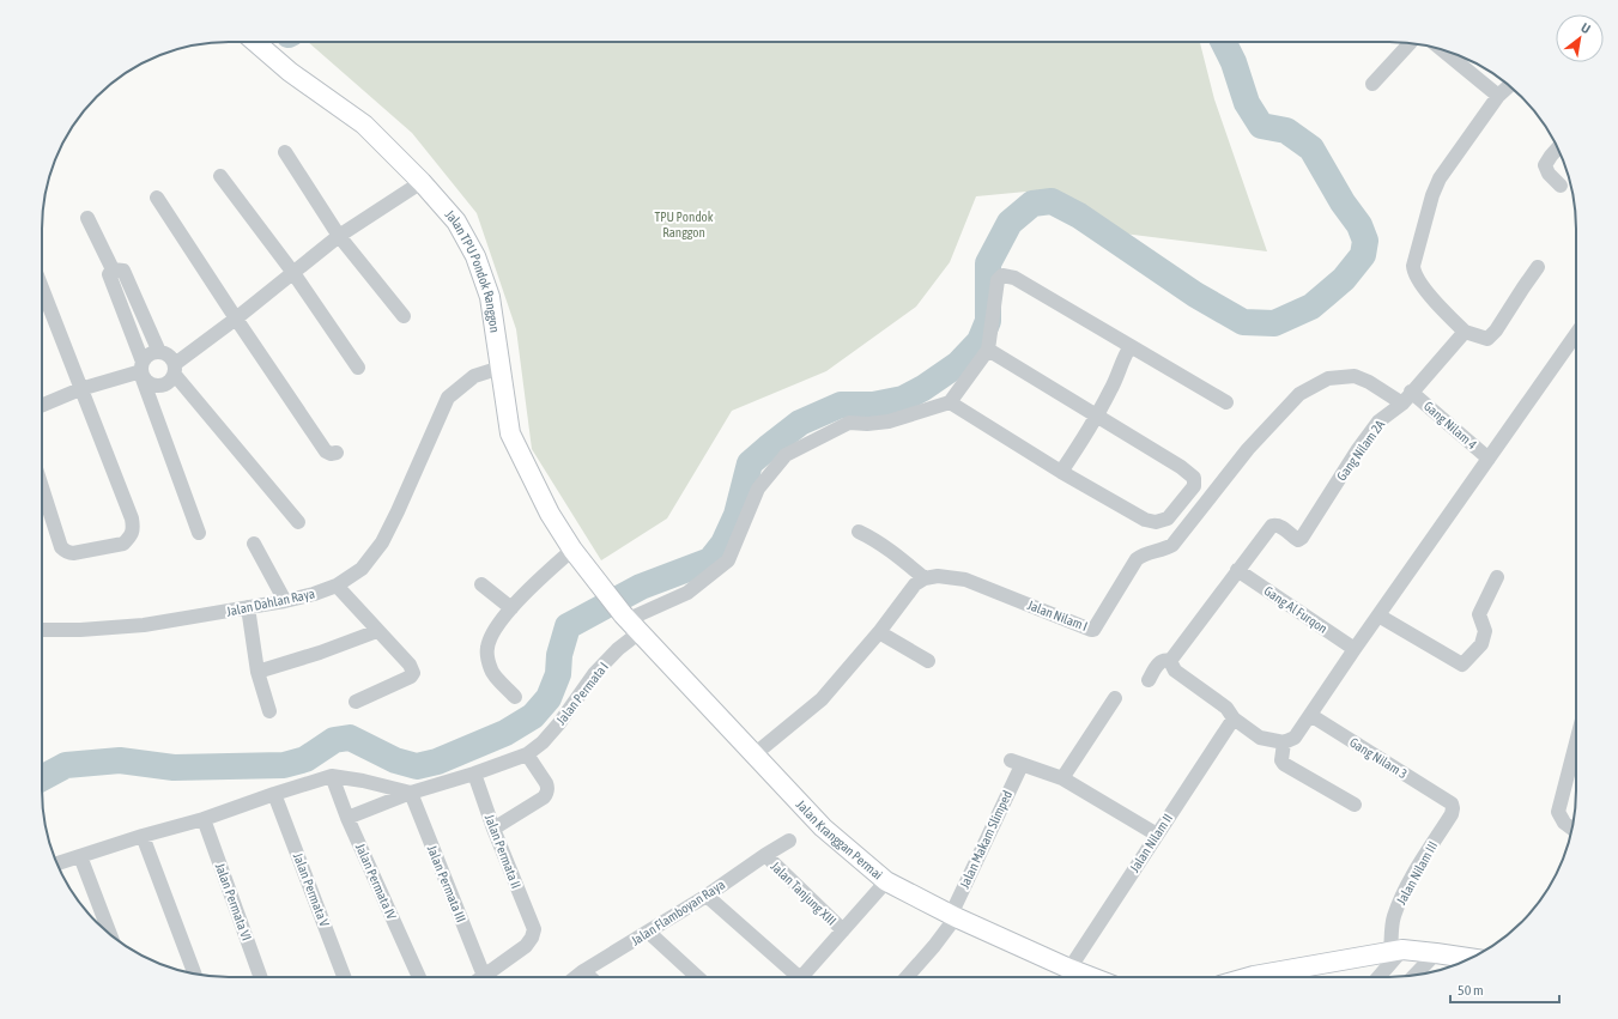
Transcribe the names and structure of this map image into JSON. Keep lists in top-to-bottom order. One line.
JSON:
{"streets":{"street":["Jalan TPU Pondok Ranggon","Gang Nilam 4","Gang Nilam 2A","Jalan Dahlan Raya","Gang Al Furqon","Jalan Nilam I","Jalan Permata I","Gang Nilam 3","Jalan Kranggan Permai","Jalan Makam Slimped","Jalan Nilam II","Jalan Permata II","Jalan Nilam III","Jalan Permata IV","Jalan Permata III","Jalan Permata V","Jalan Tanjung XIII","Jalan Permata VI","Jalan Flamboyan Raya"]},"crossings":[["Jalan TPU Pondok Ranggon","Jalan Dahlan Raya"],["Jalan TPU Pondok Ranggon","Jalan Permata I"],["Jalan TPU Pondok Ranggon","Jalan Kranggan Permai"],["Gang Nilam 4","Gang Nilam 2A"],["Gang Nilam 2A","Gang Al Furqon"],["Gang Nilam 2A","Jalan Nilam I"],["Jalan Permata I","Jalan Kranggan Permai"],["Jalan Permata I","Jalan Permata II"],["Jalan Permata I","Jalan Permata IV"],["Jalan Permata I","Jalan Permata III"],["Gang Nilam 3","Jalan Nilam III"],["Jalan Kranggan Permai","Jalan Makam Slimped"],["Jalan Kranggan Permai","Jalan Nilam II"],["Jalan Permata II","Jalan Permata III"],["Jalan Tanjung XIII","Jalan Flamboyan Raya"]],"parks":["TPU Pondok Ranggon"],"scale_bar":"50 m","north":"top right"}
